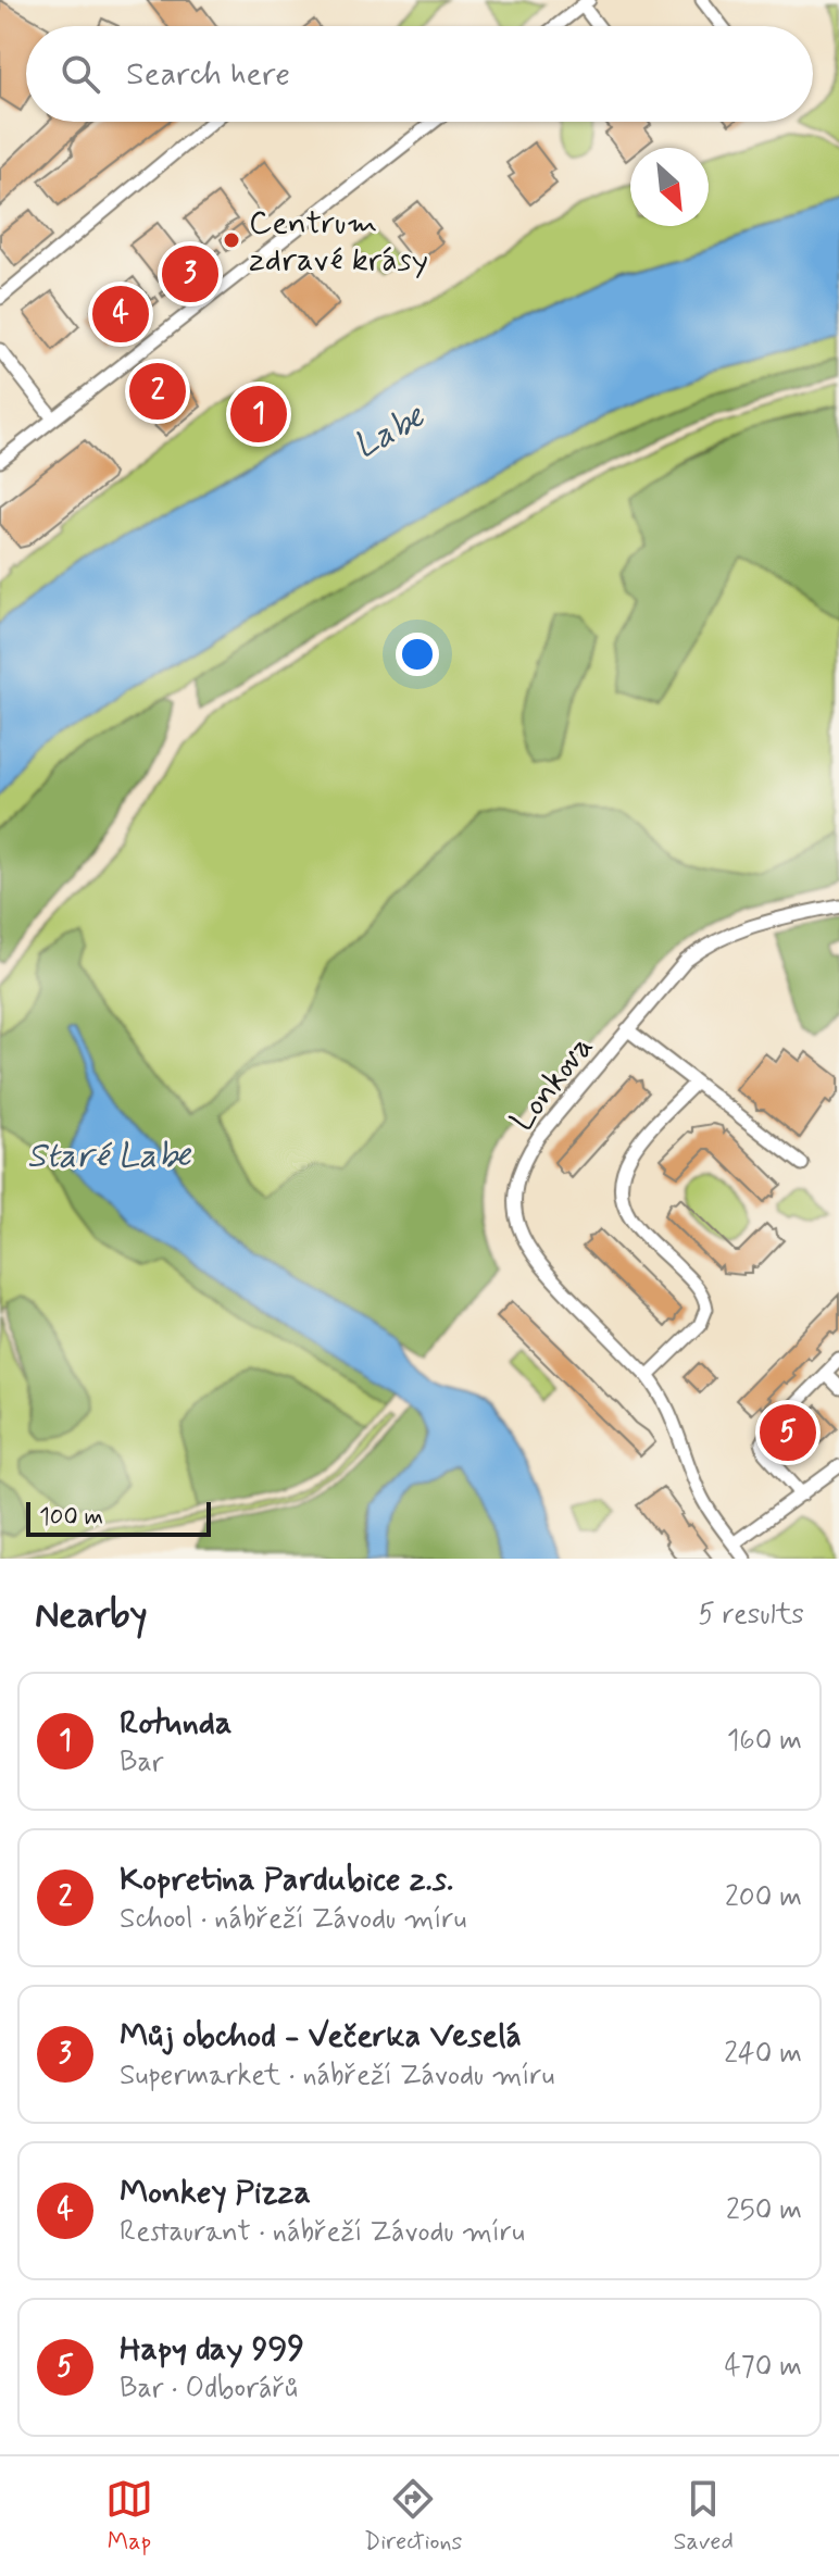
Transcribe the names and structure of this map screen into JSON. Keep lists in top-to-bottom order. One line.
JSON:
{"streets":{"street":["Lonkova"]},"water":["Labe","Staré Labe"],"places":["Centrum zdravé krásy"],"scale_bar":"100 m","north":"bottom right","page":{"search":"Search here","pins":["3","4","2","1","5"],"scale":"100 m","heading":["Nearby","5 results"],"list":[{"mark":"1","name":"Rotunda","note":"Bar","value":"160 m"},{"mark":"2","name":"Kopretina Pardubice z.s.","note":"School · nábřeží Závodu míru","value":"200 m"},{"mark":"3","name":"Můj obchod - Večerka Veselá","note":"Supermarket · nábřeží Závodu míru","value":"240 m"},{"mark":"4","name":"Monkey Pizza","note":"Restaurant · nábřeží Závodu míru","value":"250 m"},{"mark":"5","name":"Hapy day 999","note":"Bar · Odborářů","value":"470 m"}],"nav":["Map","Directions","Saved"]}}
